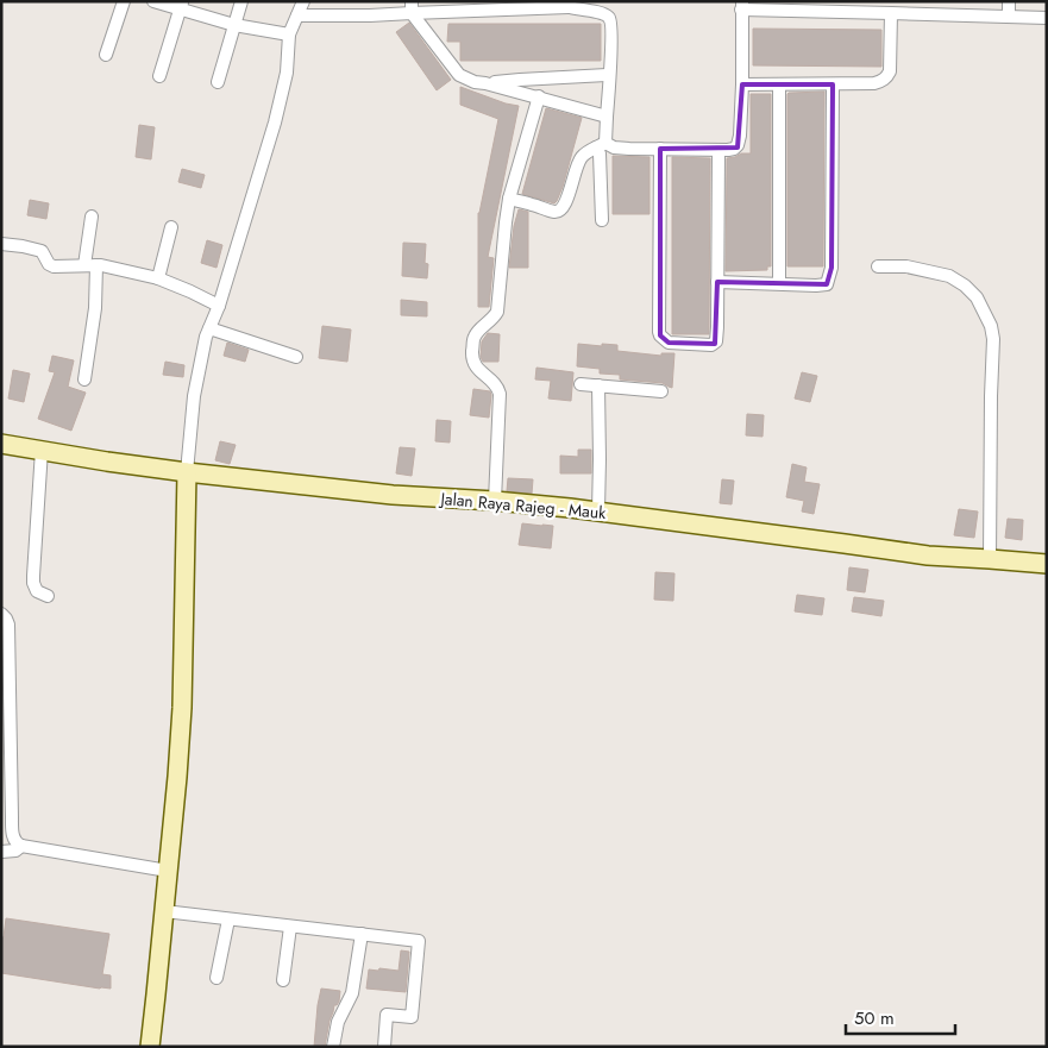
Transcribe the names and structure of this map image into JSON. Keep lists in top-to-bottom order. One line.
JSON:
{"streets":{"main road":["Jalan Raya Rajeg - Mauk"]},"scale_bar":"50 m"}
